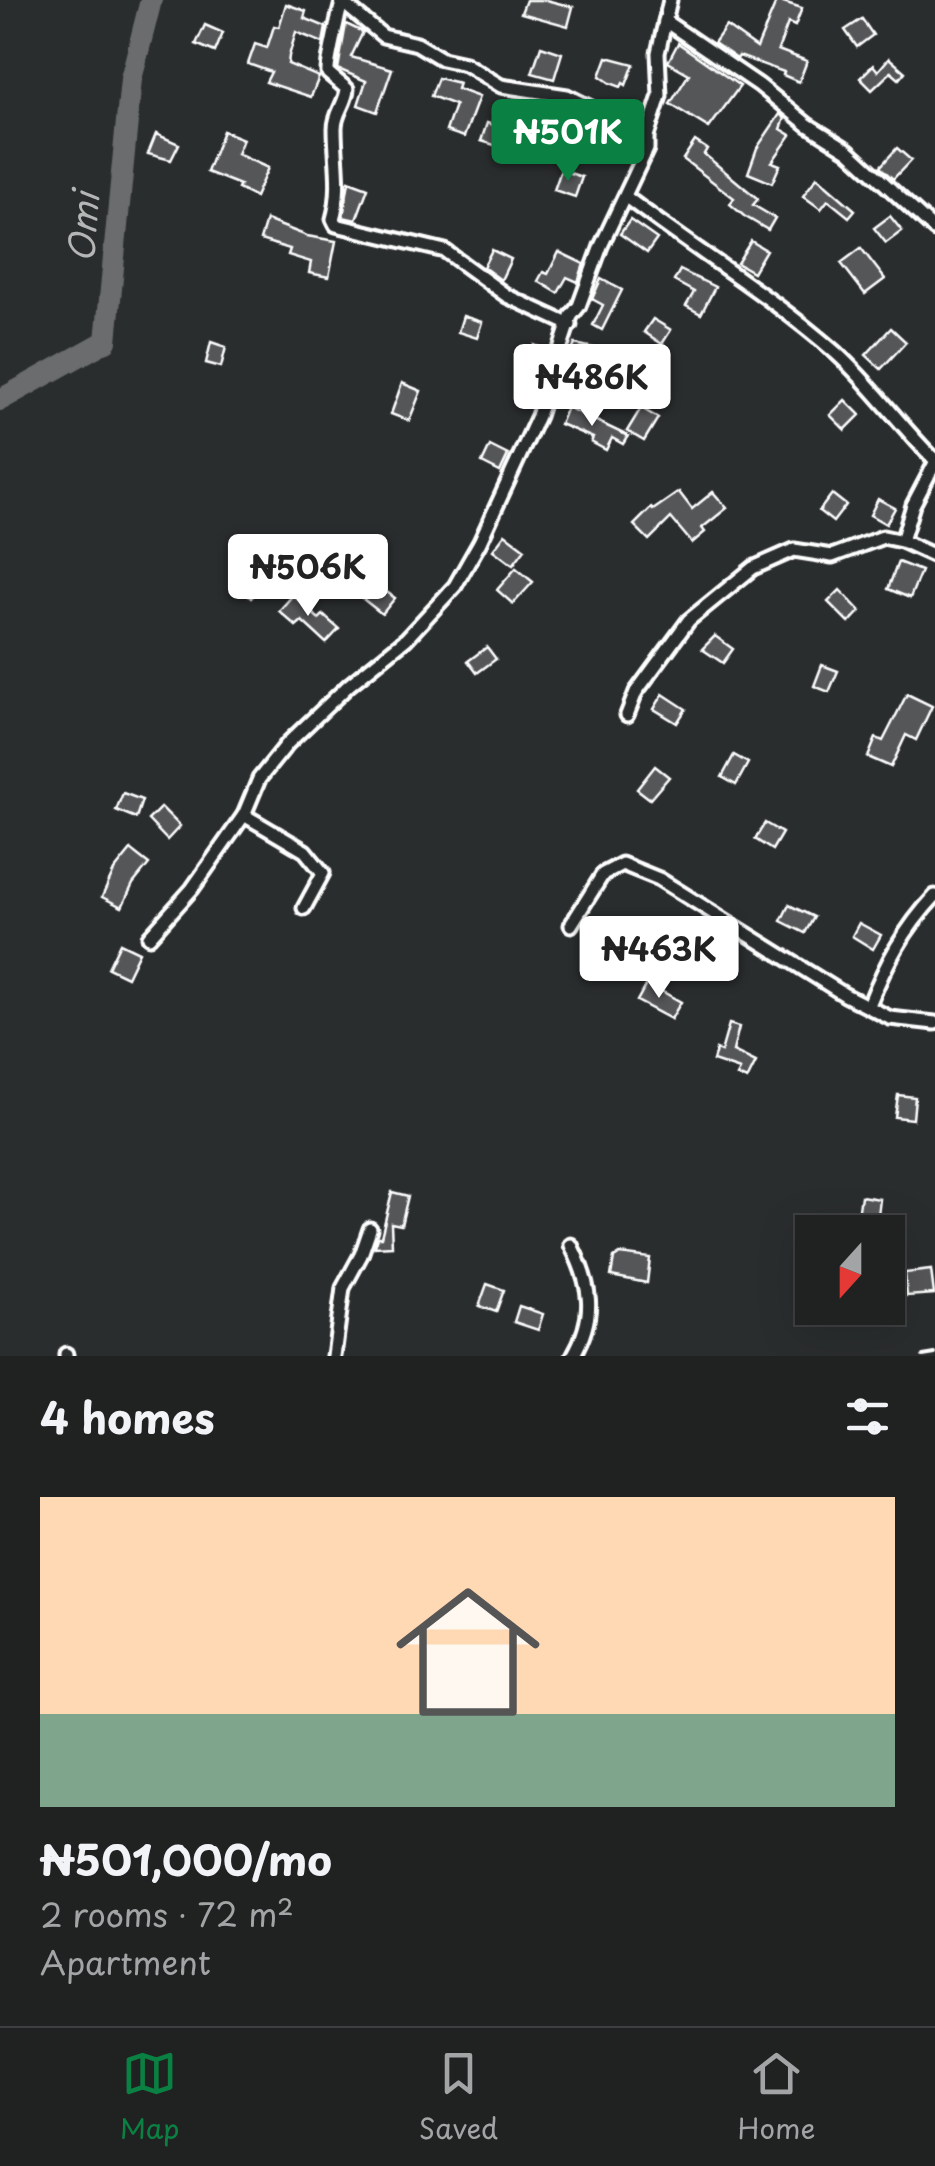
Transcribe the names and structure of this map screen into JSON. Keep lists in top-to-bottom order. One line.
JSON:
{"water":["Omi"],"north":"bottom","page":{"price":["₦501K","₦486K","₦506K","₦463K"],"heading":"4 homes","list":[{"name":"₦501,000/mo","note":"2 rooms · 72 m² · Apartment"}],"tabs":["Map","Saved","Home"]}}
